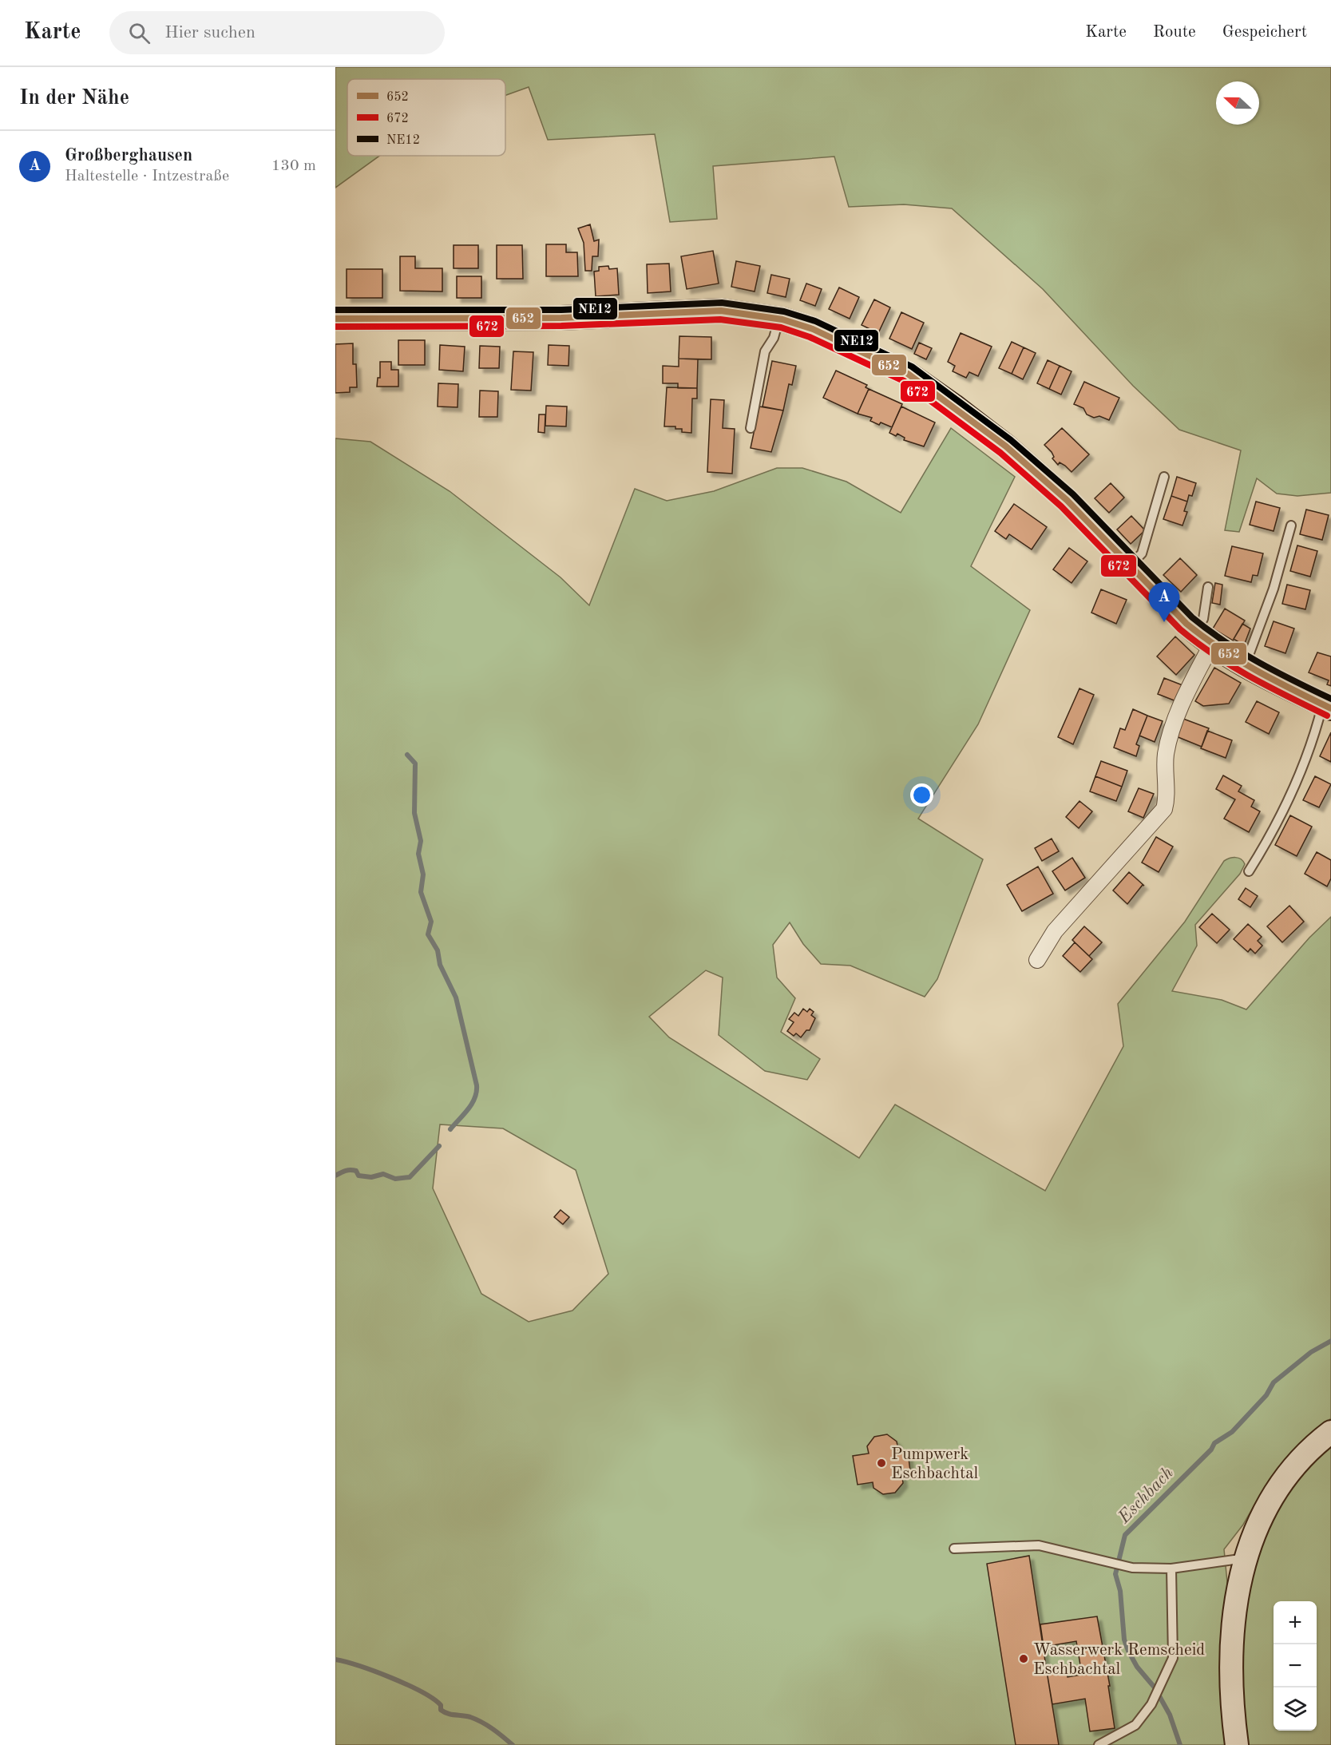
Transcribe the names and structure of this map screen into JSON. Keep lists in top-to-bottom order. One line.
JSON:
{"water":["Eschbach"],"places":["Pumpwerk Eschbachtal","Wasserwerk Remscheid Eschbachtal"],"lines":["transit line NE12","transit line 652","transit line 672"],"legend":["652","672","NE12"],"north":"left","page":{"header":"Karte","search":"Hier suchen","nav":["Karte","Route","Gespeichert"],"heading":"In der Nähe","list":[{"mark":"A","name":"Großberghausen","note":"Haltestelle · Intzestraße","value":"130 m"}],"pins":"A","map_buttons":["+","−"]}}
